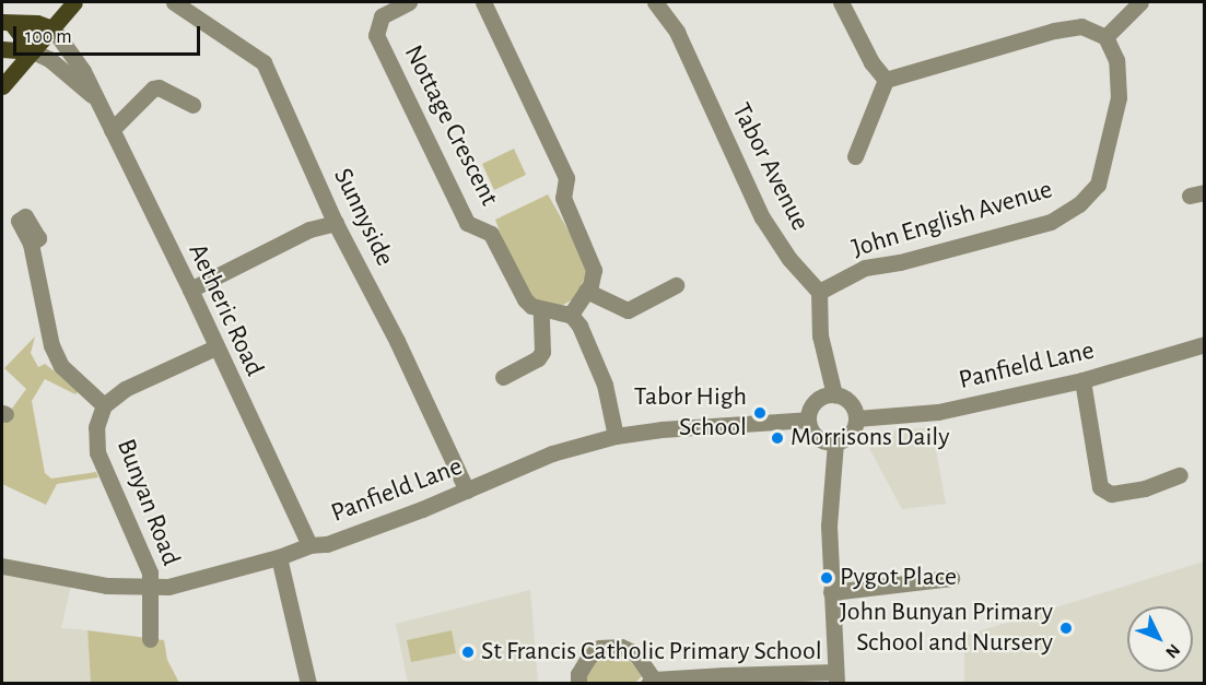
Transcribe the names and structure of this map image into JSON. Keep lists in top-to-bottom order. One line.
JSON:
{"streets":{"street":["Nottage Crescent","Tabor Avenue","Sunnyside","John English Avenue","Aetheric Road","Panfield Lane","Bunyan Road"]},"crossings":[["Tabor Avenue","John English Avenue"],["Sunnyside","Panfield Lane"],["Aetheric Road","Panfield Lane"],["Panfield Lane","Bunyan Road"]],"places":["Tabor High School","Morrisons Daily","Pygot Place","John Bunyan Primary School and Nursery","St Francis Catholic Primary School"],"scale_bar":"100 m","north":"bottom right"}
